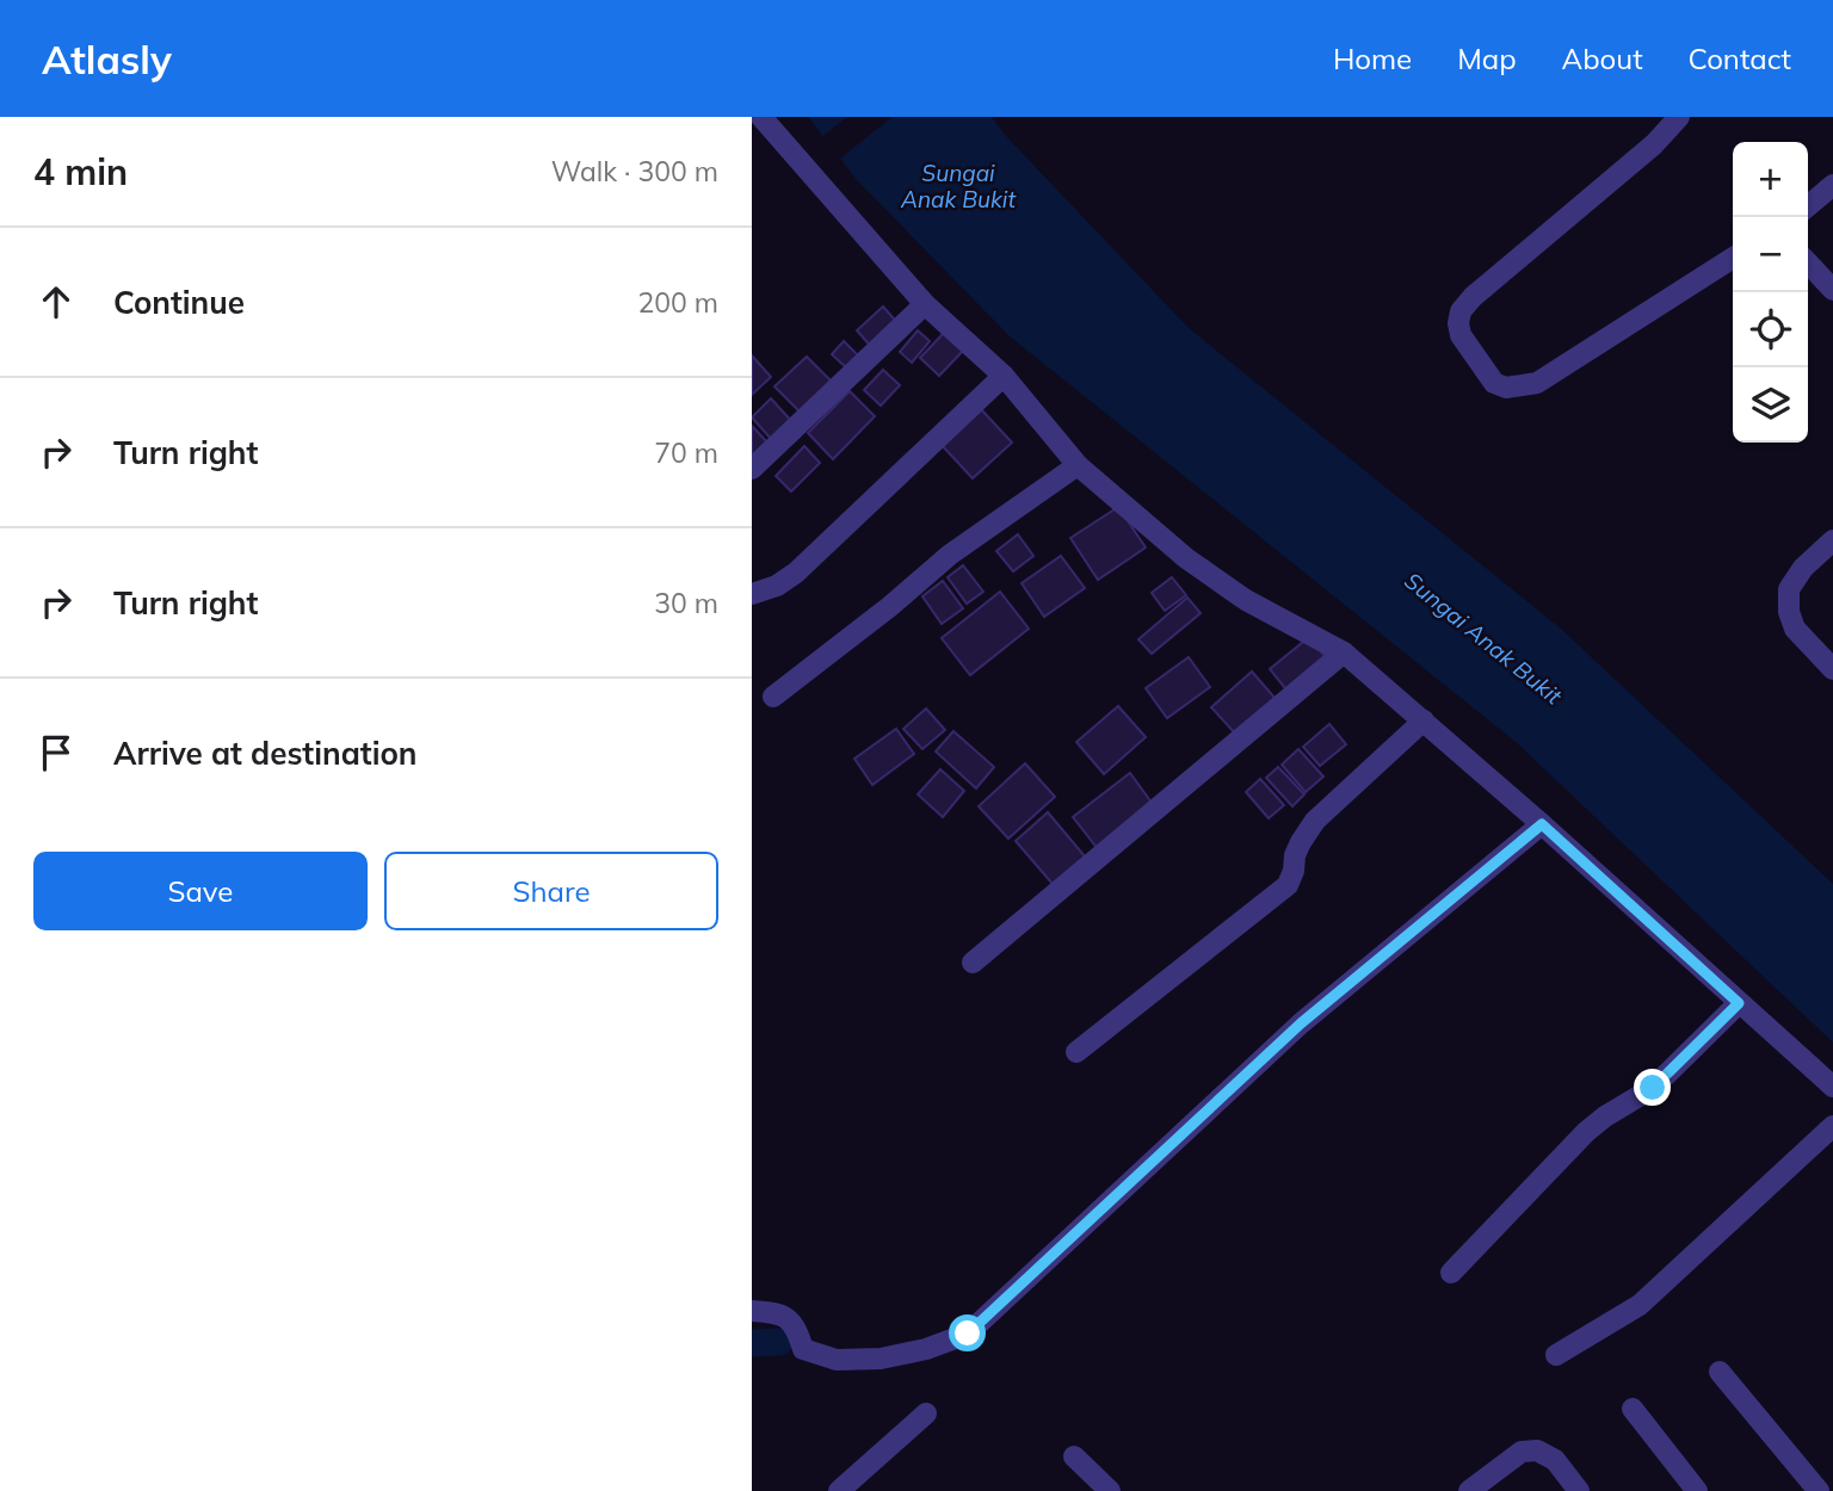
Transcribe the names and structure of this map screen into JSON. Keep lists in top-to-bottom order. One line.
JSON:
{"water":["Sungai Anak Bukit"],"page":{"header":"Atlasly","nav":["Home","Map","About","Contact"],"heading":["4 min","Walk · 300 m"],"map_buttons":["+","−"],"list":[["Continue","200 m"],["Turn right","70 m"],["Turn right","30 m"],"Arrive at destination"],"buttons":["Save","Share"]}}
